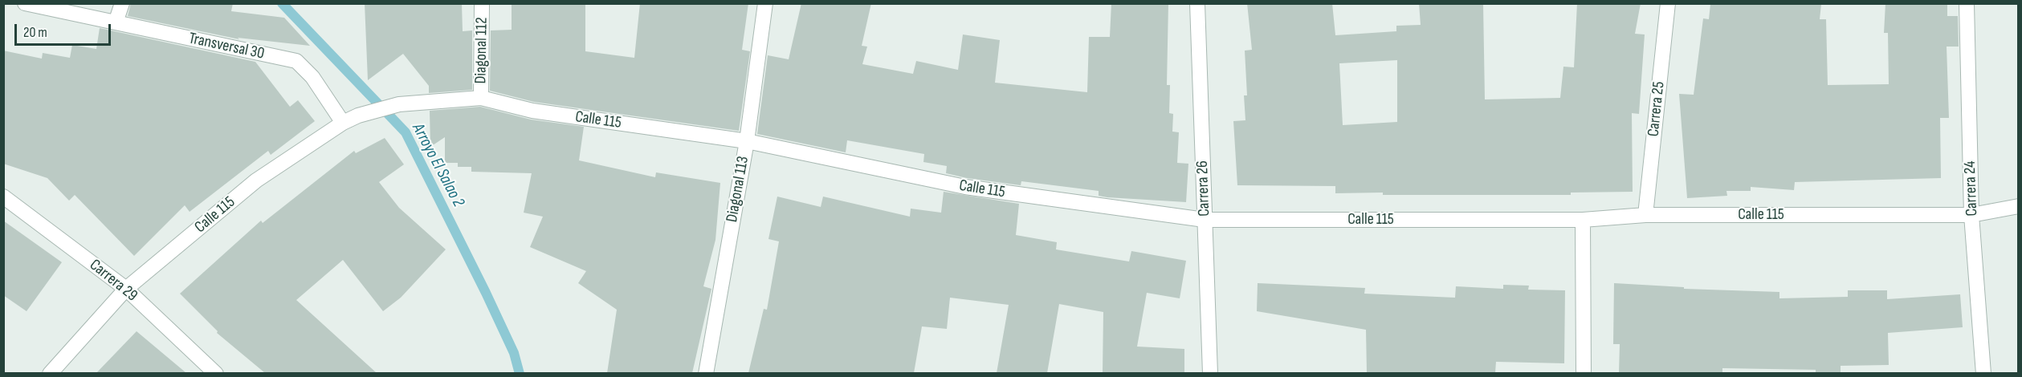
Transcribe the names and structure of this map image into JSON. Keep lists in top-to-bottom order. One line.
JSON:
{"streets":{"street":["Transversal 30","Diagonal 112","Carrera 25","Calle 115","Carrera 26","Carrera 24","Diagonal 113","Carrera 29"]},"crossings":[["Transversal 30","Calle 115"],["Diagonal 112","Calle 115"],["Carrera 25","Calle 115"],["Calle 115","Carrera 26"],["Calle 115","Carrera 24"],["Calle 115","Diagonal 113"],["Calle 115","Carrera 29"]],"water":["Arroyo El Salao 2"],"scale_bar":"20 m"}
